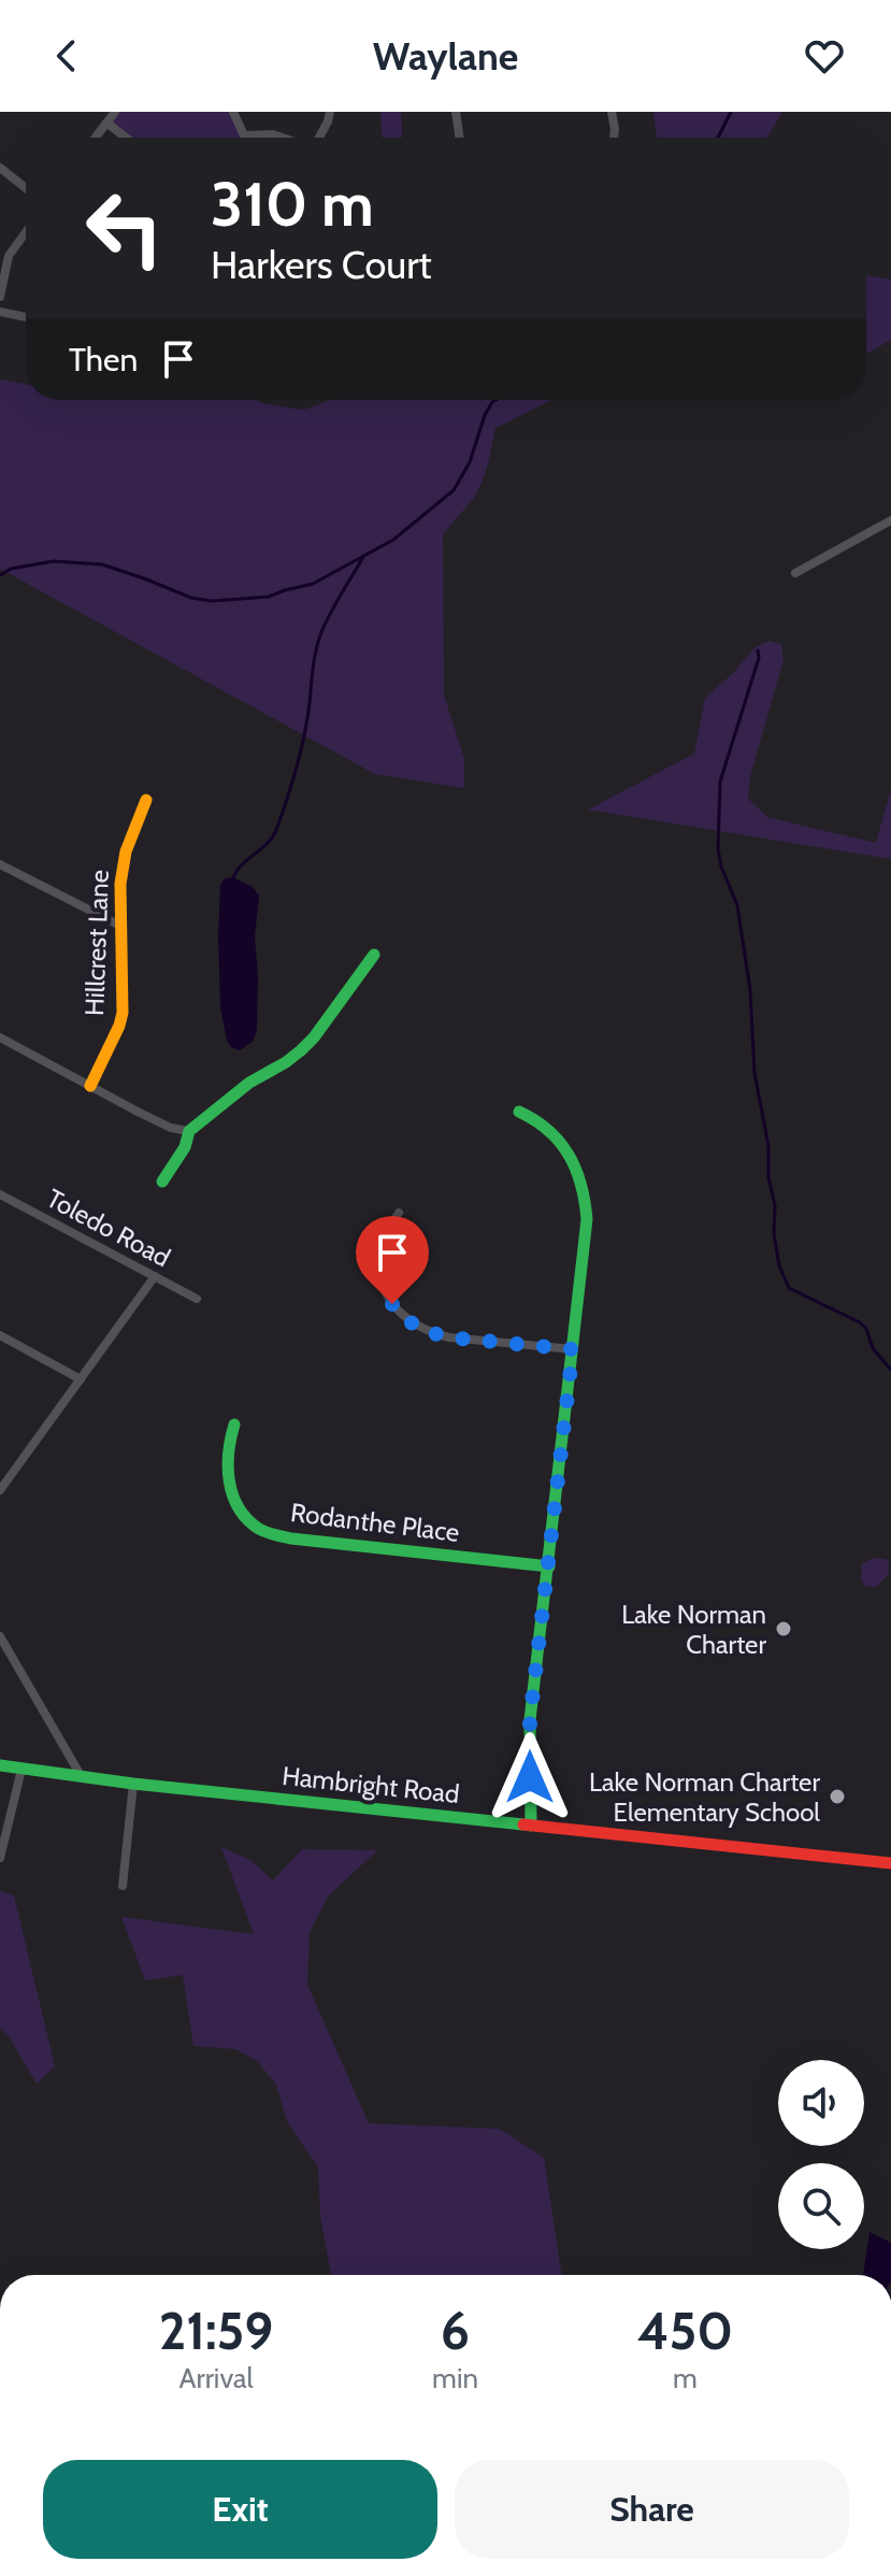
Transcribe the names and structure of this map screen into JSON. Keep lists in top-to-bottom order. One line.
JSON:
{"streets":{"street":["Hillcrest Lane","Toledo Road","Rodanthe Place","Hambright Road"]},"places":["Lake Norman Charter","Lake Norman Charter Elementary School"],"page":{"header":"Waylane","turn":["310 m","Harkers Court"],"then":"Then","eta":["21:59","Arrival","6","min","450","m"],"buttons":["Exit","Share"]}}
